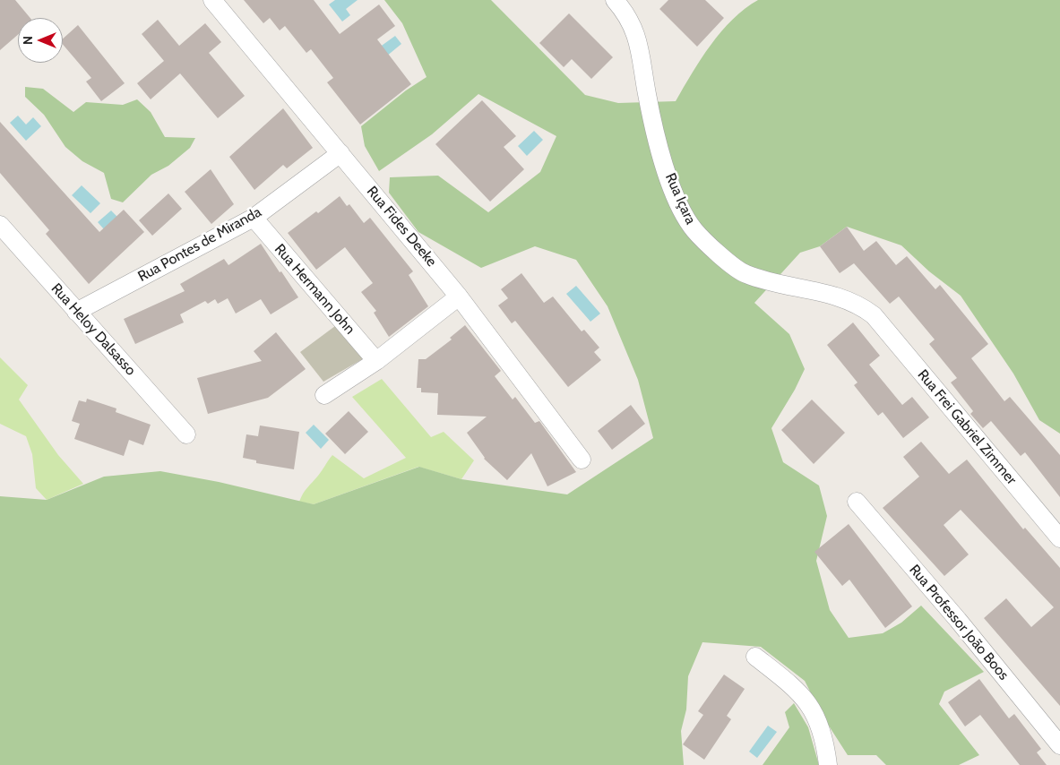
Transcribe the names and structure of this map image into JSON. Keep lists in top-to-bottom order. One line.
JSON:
{"streets":{"street":["Rua Içara","Rua Fides Deeke","Rua Pontes de Miranda","Rua Hermann John","Rua Heloy Dalsasso","Rua Frei Gabriel Zimmer","Rua Professor João Boos"]},"crossings":[["Rua Içara","Rua Frei Gabriel Zimmer"],["Rua Fides Deeke","Rua Pontes de Miranda"],["Rua Pontes de Miranda","Rua Hermann John"],["Rua Pontes de Miranda","Rua Heloy Dalsasso"]],"north":"left"}
